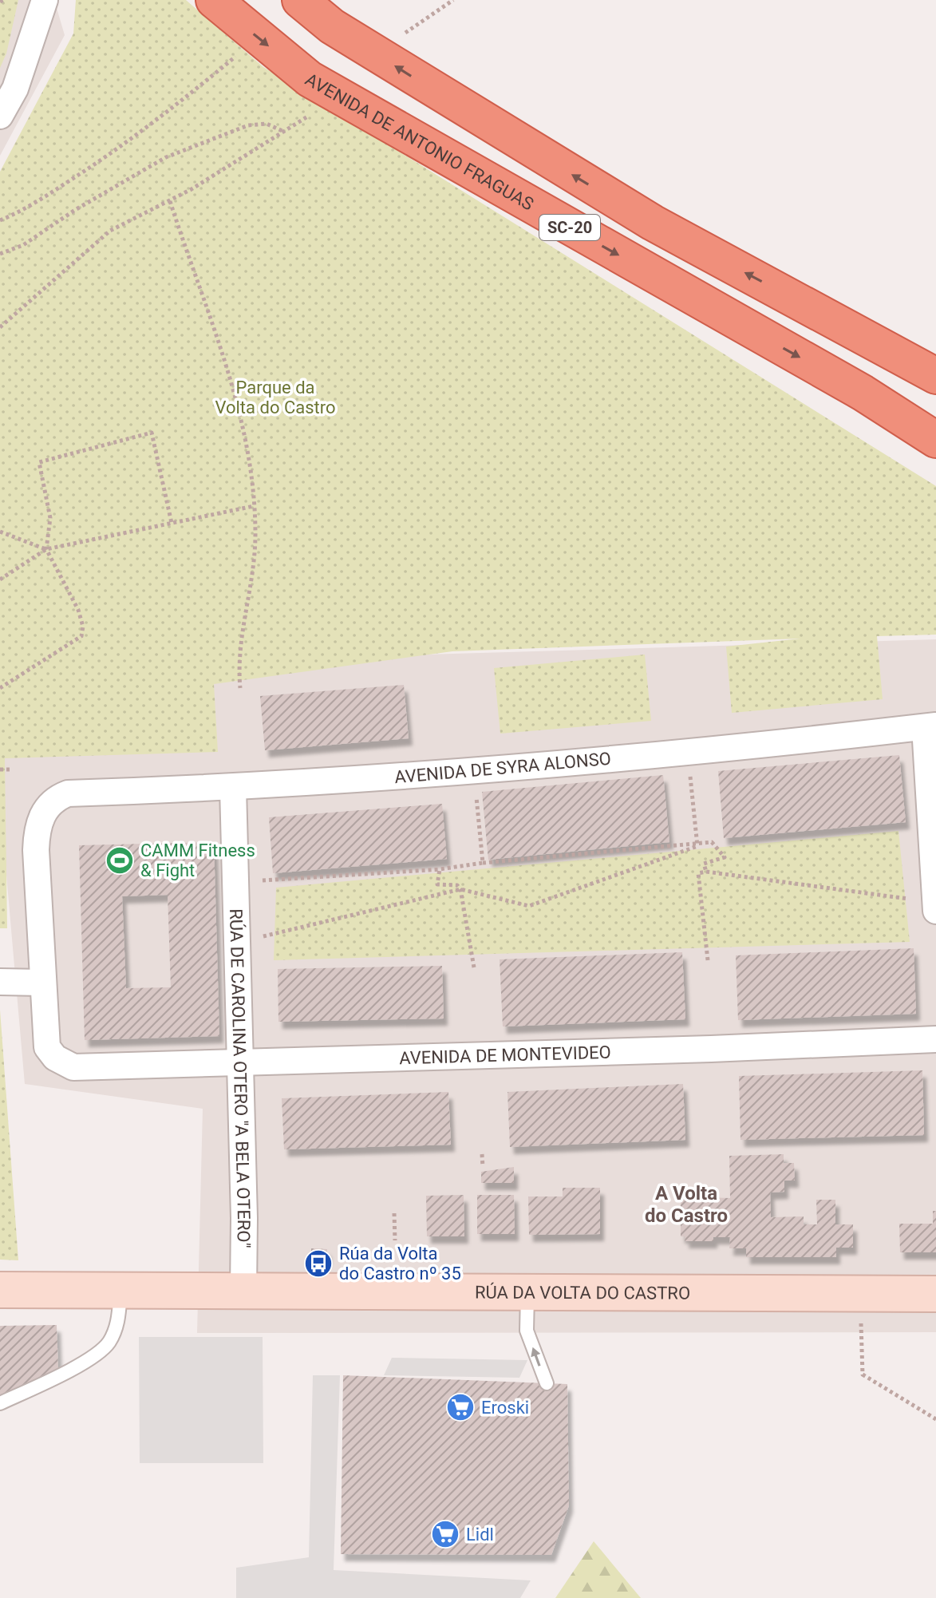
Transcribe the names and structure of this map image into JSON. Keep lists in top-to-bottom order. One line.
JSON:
{"streets":{"highway":["AVENIDA DE ANTONIO FRAGUAS","SC-20"],"street":["AVENIDA DE SYRA ALONSO","AVENIDA DE MONTEVIDEO","RÚA DE CAROLINA OTERO \"A BELA OTERO\"","RÚA DA VOLTA DO CASTRO"]},"crossings":[["AVENIDA DE SYRA ALONSO","AVENIDA DE MONTEVIDEO"],["AVENIDA DE SYRA ALONSO","RÚA DE CAROLINA OTERO \"A BELA OTERO\""],["AVENIDA DE MONTEVIDEO","RÚA DE CAROLINA OTERO \"A BELA OTERO\""],["RÚA DE CAROLINA OTERO \"A BELA OTERO\"","RÚA DA VOLTA DO CASTRO"]],"districts":["A Volta do Castro"],"parks":["Parque da Volta do Castro"],"places":{"sports":["CAMM Fitness & Fight"],"bus stop":["Rúa da Volta do Castro nº 35"],"supermarket":["Eroski","Lidl"]}}
